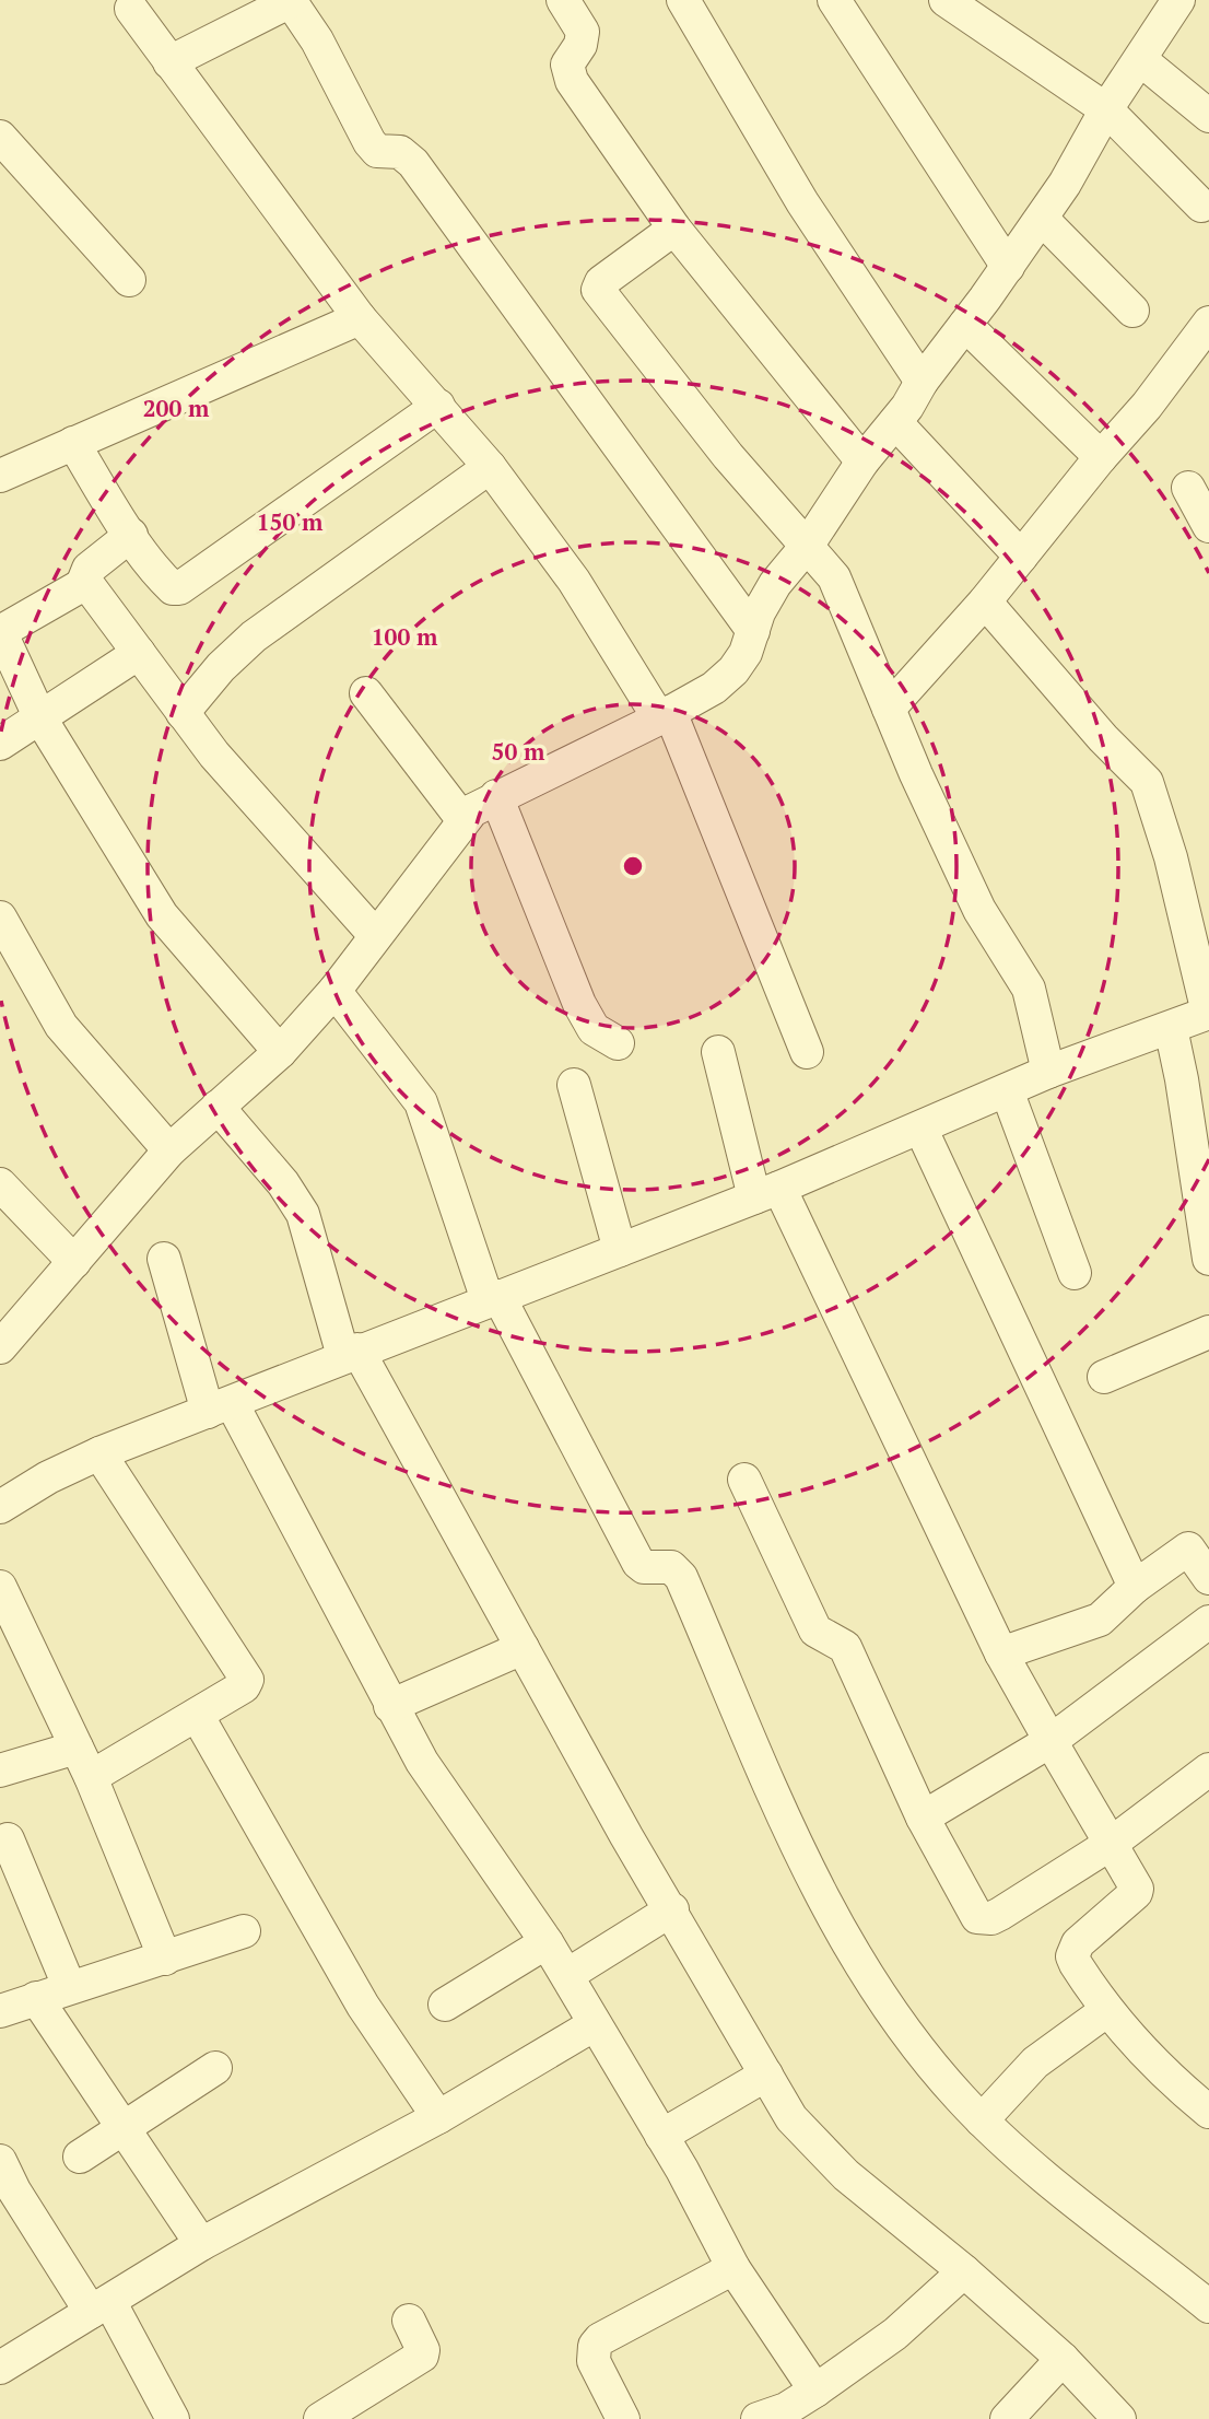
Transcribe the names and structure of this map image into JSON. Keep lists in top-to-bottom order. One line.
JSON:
{"rings":["200 m","150 m","100 m","50 m"]}
